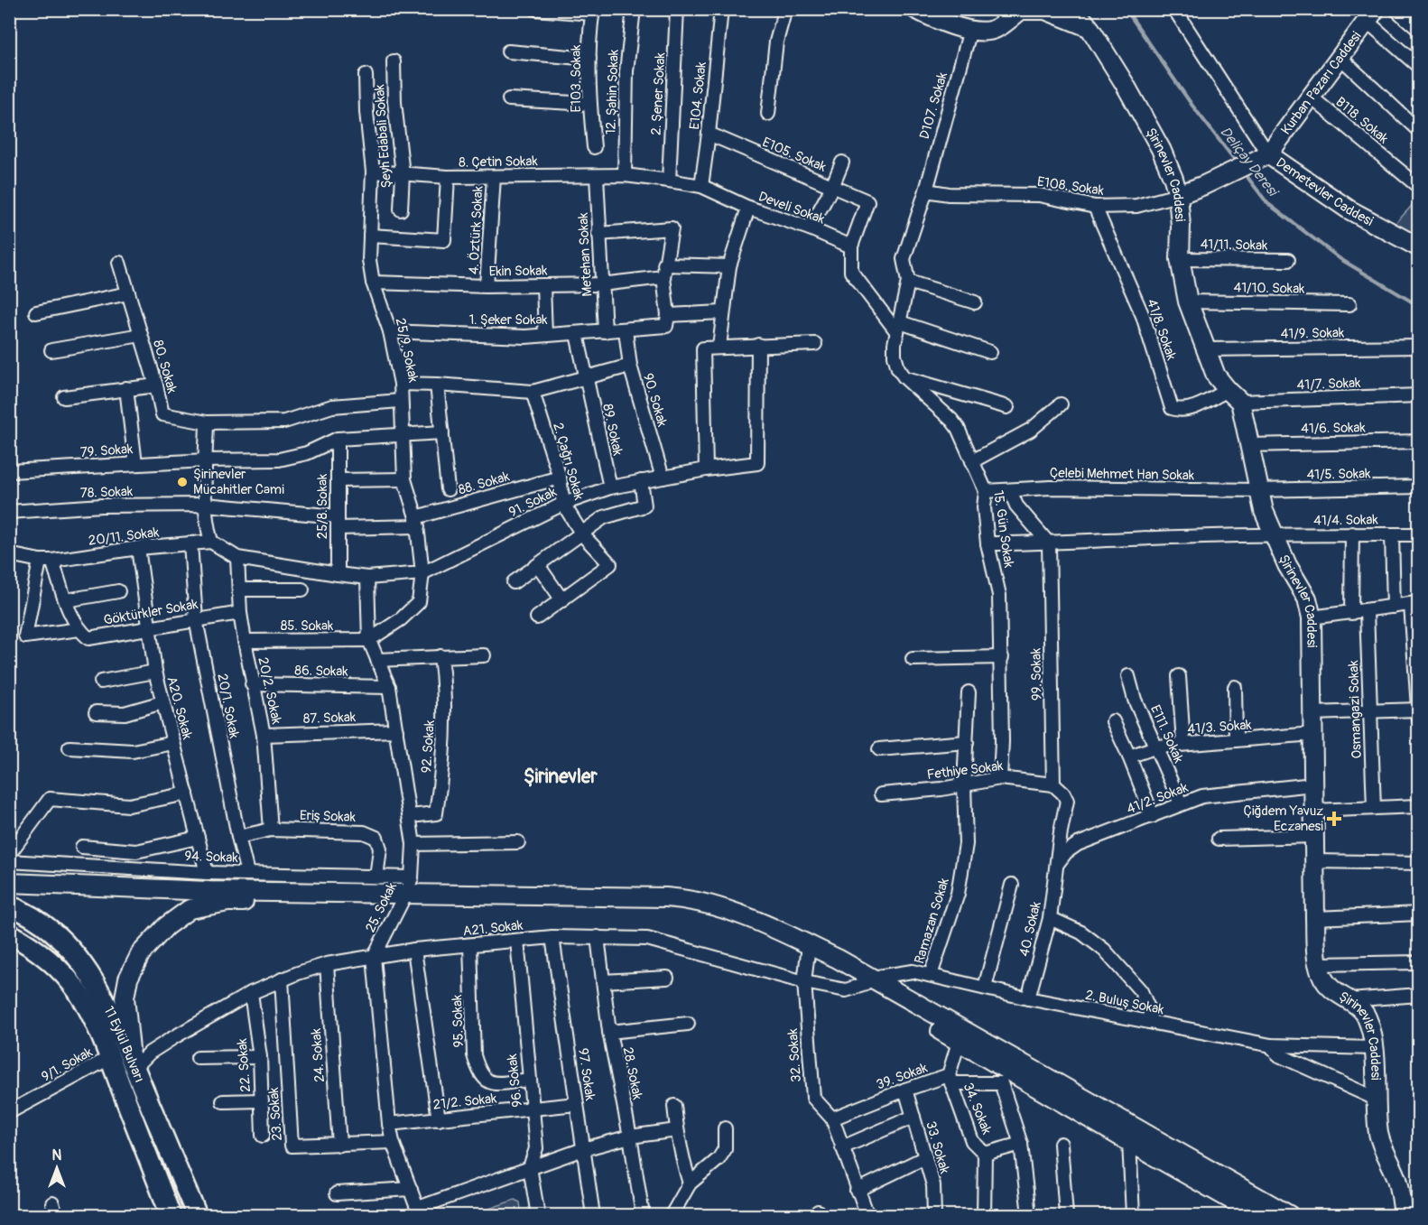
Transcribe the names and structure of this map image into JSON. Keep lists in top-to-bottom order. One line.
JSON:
{"streets":{"main road":["Kurban Pazarı Caddesi","Şirinevler Caddesi","Demetevler Caddesi","11 Eylül Bulvarı"],"street":["E103. Sokak","12. Şahin Sokak","2. Şener Sokak","E104. Sokak","D107. Sokak","B118. Sokak","Şeyh Edabali Sokak","E105. Sokak","8. Çetin Sokak","E108. Sokak","Develi Sokak","4. Öztürk Sokak","41/11. Sokak","Metehan Sokak","Ekin Sokak","41/10. Sokak","1. Şeker Sokak","41/8. Sokak","41/9. Sokak","25/9. Sokak","80. Sokak","41/7. Sokak","90. Sokak","41/6. Sokak","89. Sokak","79. Sokak","2. Çağrı Sokak","Çelebi Mehmet Han Sokak","41/5. Sokak","88. Sokak","78. Sokak","91. Sokak","25/8. Sokak","41/4. Sokak","15. Gün Sokak","20/11. Sokak","Göktürkler Sokak","85. Sokak","86. Sokak","99. Sokak","20/2. Sokak","20/1. Sokak","A20. Sokak","Osmangazi Sokak","87. Sokak","41/3. Sokak","E111. Sokak","92. Sokak","Fethiye Sokak","41/2. Sokak","Eriş Sokak","94. Sokak","25. Sokak","Ramazan Sokak","A21. Sokak","40. Sokak","2. Buluş Sokak","95. Sokak","24. Sokak","32. Sokak","9/1. Sokak","22. Sokak","28. Sokak","97. Sokak","39. Sokak","96. Sokak","21/2. Sokak","34. Sokak","23. Sokak","33. Sokak"]},"crossings":[["Kurban Pazarı Caddesi","B118. Sokak"],["Kurban Pazarı Caddesi","Şirinevler Caddesi"],["Kurban Pazarı Caddesi","E108. Sokak"],["Kurban Pazarı Caddesi","Demetevler Caddesi"],["12. Şahin Sokak","8. Çetin Sokak"],["12. Şahin Sokak","Develi Sokak"],["2. Şener Sokak","Develi Sokak"],["E104. Sokak","E105. Sokak"],["E104. Sokak","Develi Sokak"],["D107. Sokak","E108. Sokak"],["D107. Sokak","15. Gün Sokak"],["Şeyh Edabali Sokak","8. Çetin Sokak"],["E105. Sokak","Develi Sokak"],["8. Çetin Sokak","Develi Sokak"],["8. Çetin Sokak","4. Öztürk Sokak"],["8. Çetin Sokak","Metehan Sokak"],["8. Çetin Sokak","25/9. Sokak"],["Şirinevler Caddesi","E108. Sokak"],["Şirinevler Caddesi","41/11. Sokak"],["Şirinevler Caddesi","41/10. Sokak"],["Şirinevler Caddesi","41/8. Sokak"],["Şirinevler Caddesi","41/9. Sokak"],["Şirinevler Caddesi","41/7. Sokak"],["Şirinevler Caddesi","41/6. Sokak"],["Şirinevler Caddesi","Çelebi Mehmet Han Sokak"],["Şirinevler Caddesi","41/5. Sokak"],["Şirinevler Caddesi","41/4. Sokak"],["Şirinevler Caddesi","41/3. Sokak"],["Şirinevler Caddesi","41/2. Sokak"],["Şirinevler Caddesi","2. Buluş Sokak"],["E108. Sokak","41/8. Sokak"],["E108. Sokak","15. Gün Sokak"],["4. Öztürk Sokak","Ekin Sokak"],["Metehan Sokak","Ekin Sokak"],["Metehan Sokak","1. Şeker Sokak"],["Ekin Sokak","25/9. Sokak"],["1. Şeker Sokak","25/9. Sokak"],["1. Şeker Sokak","90. Sokak"],["1. Şeker Sokak","89. Sokak"],["41/8. Sokak","41/7. Sokak"],["25/9. Sokak","88. Sokak"],["25/9. Sokak","91. Sokak"],["25/9. Sokak","85. Sokak"],["25/9. Sokak","25. Sokak"],["90. Sokak","91. Sokak"],["89. Sokak","91. Sokak"],["79. Sokak","25/8. Sokak"],["2. Çağrı Sokak","88. Sokak"],["2. Çağrı Sokak","91. Sokak"],["Çelebi Mehmet Han Sokak","41/5. Sokak"],["Çelebi Mehmet Han Sokak","15. Gün Sokak"],["78. Sokak","25/8. Sokak"],["41/4. Sokak","15. Gün Sokak"],["41/4. Sokak","99. Sokak"],["15. Gün Sokak","Fethiye Sokak"],["20/11. Sokak","20/1. Sokak"],["20/11. Sokak","A20. Sokak"],["Göktürkler Sokak","20/2. Sokak"],["Göktürkler Sokak","20/1. Sokak"],["Göktürkler Sokak","A20. Sokak"],["85. Sokak","20/2. Sokak"],["85. Sokak","25. Sokak"],["86. Sokak","20/2. Sokak"],["86. Sokak","25. Sokak"],["99. Sokak","Fethiye Sokak"],["99. Sokak","41/2. Sokak"],["99. Sokak","40. Sokak"],["20/2. Sokak","87. Sokak"],["20/2. Sokak","Eriş Sokak"],["20/1. Sokak","Eriş Sokak"],["20/1. Sokak","94. Sokak"],["A20. Sokak","94. Sokak"],["87. Sokak","25. Sokak"],["41/3. Sokak","E111. Sokak"],["E111. Sokak","41/2. Sokak"],["92. Sokak","25. Sokak"],["Fethiye Sokak","Ramazan Sokak"],["41/2. Sokak","40. Sokak"],["Eriş Sokak","94. Sokak"],["94. Sokak","25. Sokak"],["25. Sokak","A21. Sokak"],["Ramazan Sokak","2. Buluş Sokak"],["A21. Sokak","2. Buluş Sokak"],["A21. Sokak","95. Sokak"],["A21. Sokak","11 Eylül Bulvarı"],["A21. Sokak","24. Sokak"],["A21. Sokak","32. Sokak"],["A21. Sokak","22. Sokak"],["A21. Sokak","28. Sokak"],["A21. Sokak","97. Sokak"],["A21. Sokak","96. Sokak"],["A21. Sokak","23. Sokak"],["40. Sokak","2. Buluş Sokak"],["95. Sokak","96. Sokak"],["11 Eylül Bulvarı","9/1. Sokak"],["24. Sokak","23. Sokak"],["32. Sokak","39. Sokak"],["97. Sokak","21/2. Sokak"],["39. Sokak","34. Sokak"],["39. Sokak","33. Sokak"],["96. Sokak","21/2. Sokak"]],"districts":["Şirinevler"],"water":["Deliçay Deresi"],"places":{"other":["Şirinevler Mücahitler Cami"],"health":["Çiğdem Yavuz Eczanesi"]},"north":"top"}
